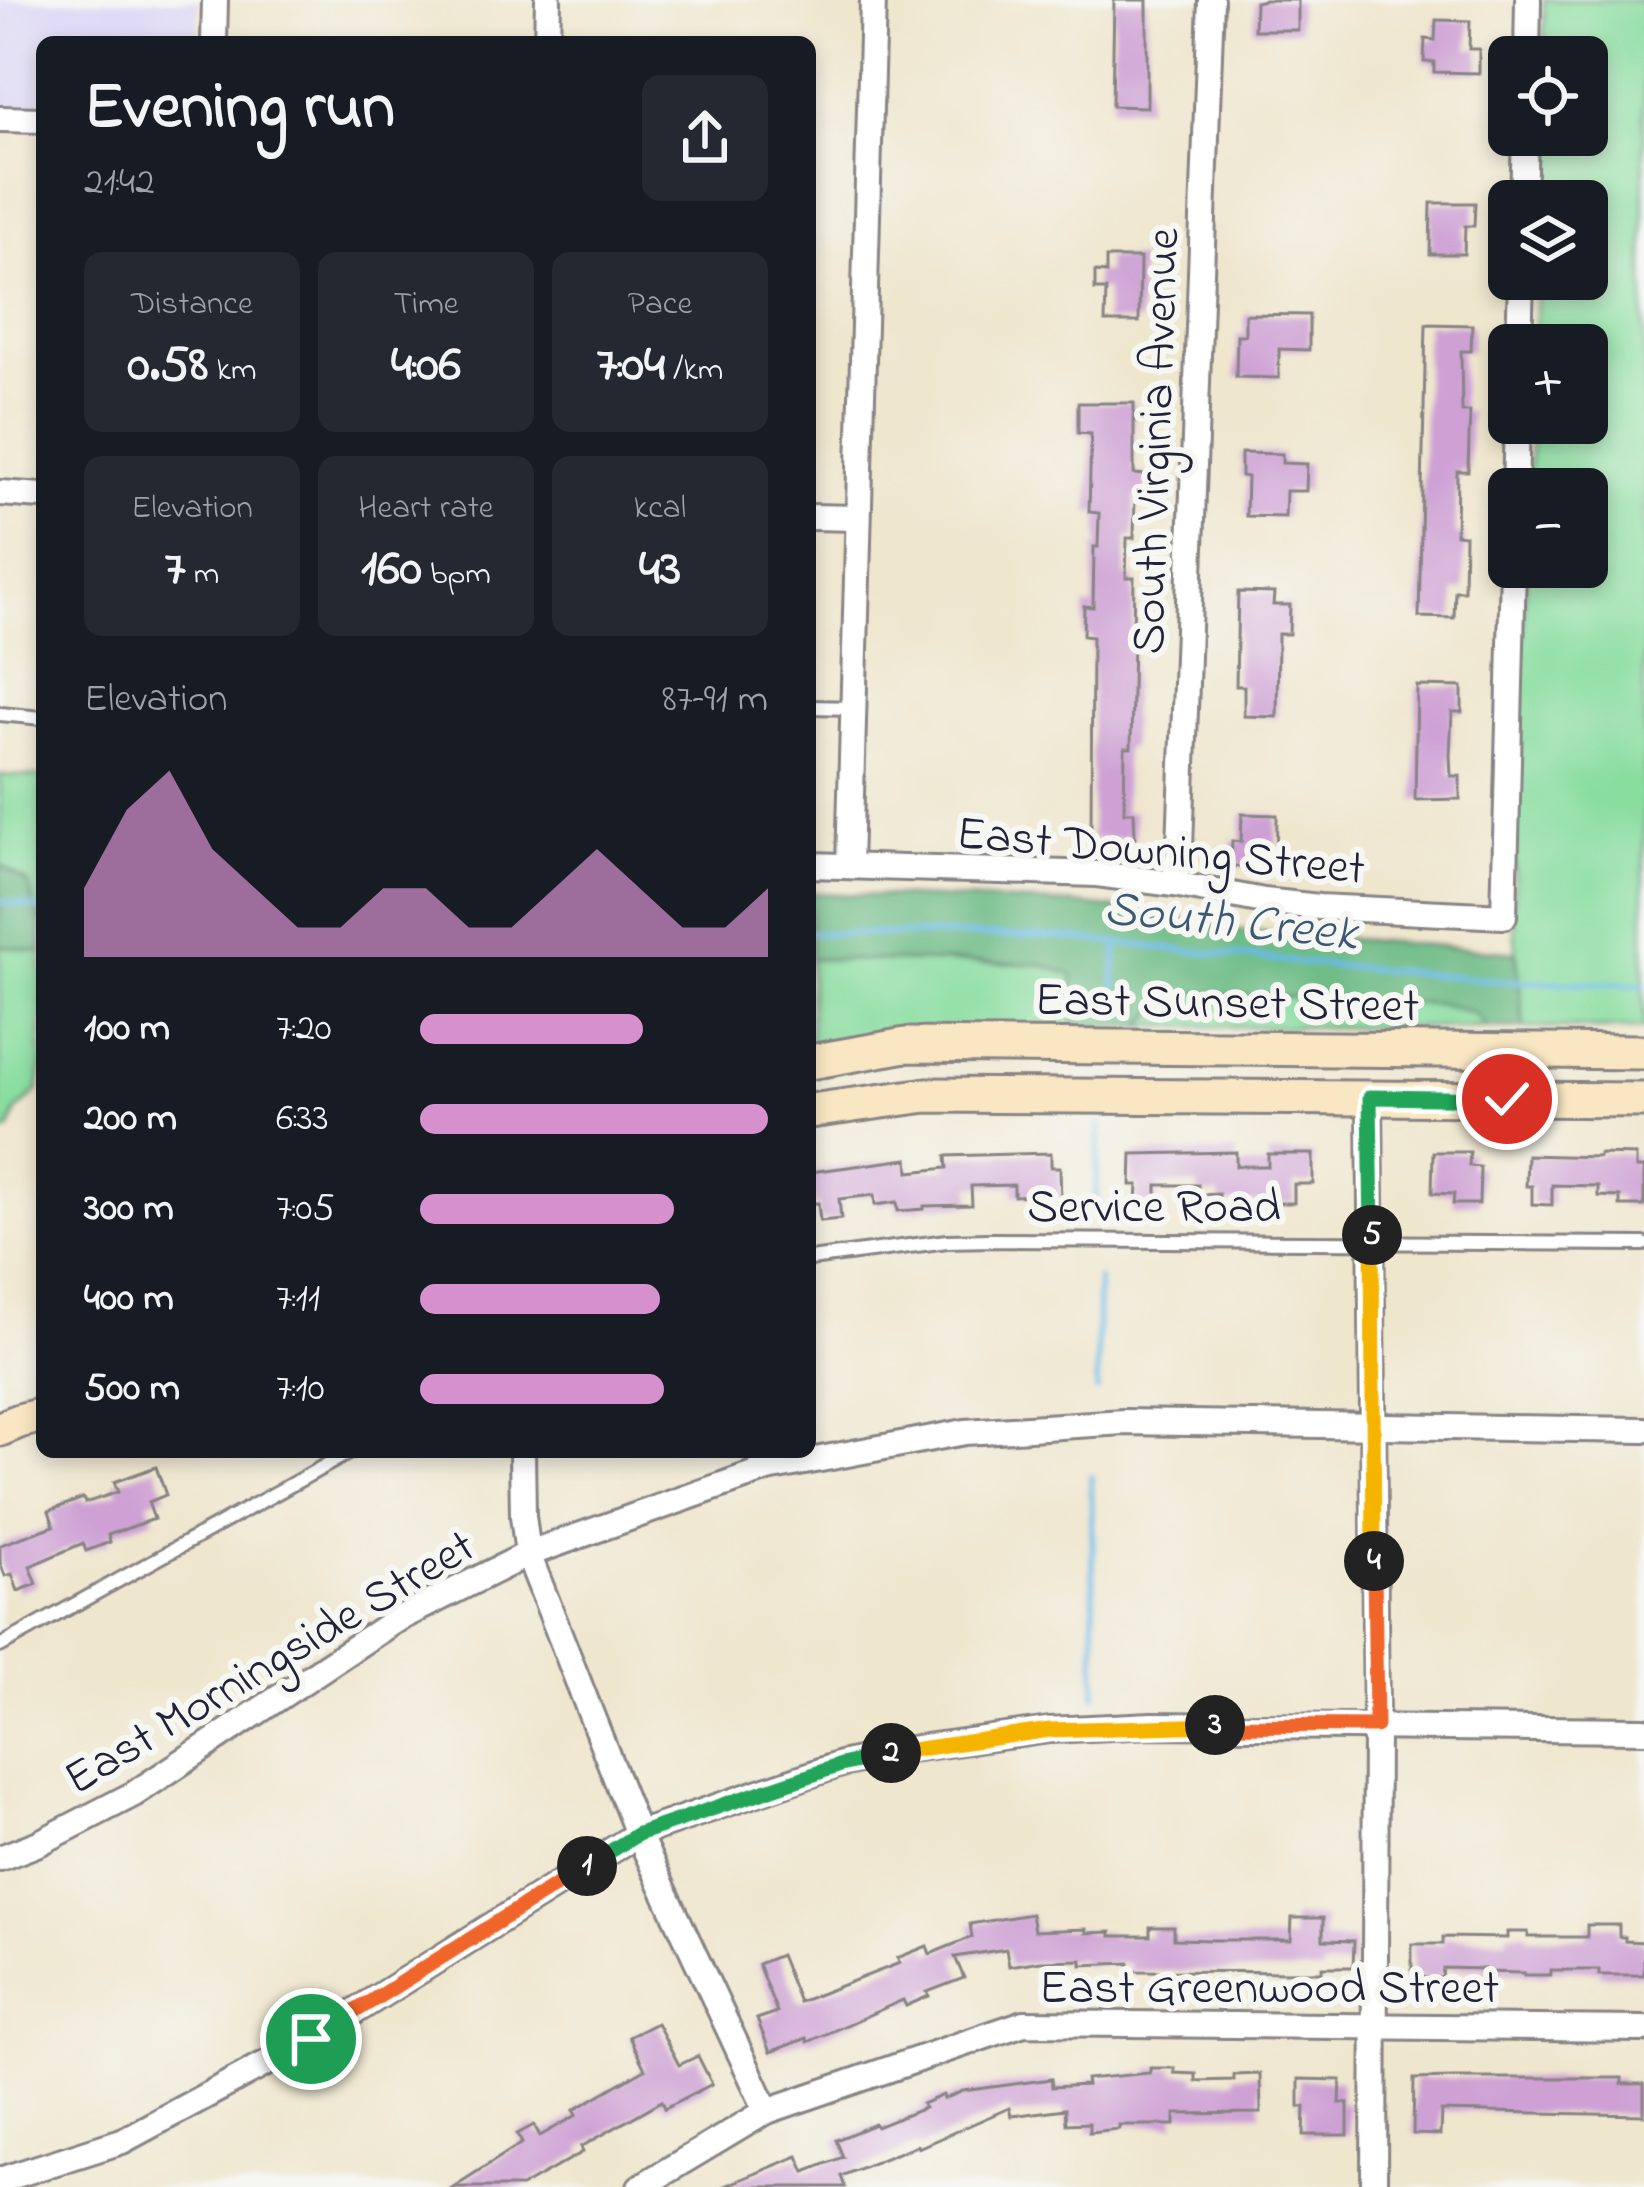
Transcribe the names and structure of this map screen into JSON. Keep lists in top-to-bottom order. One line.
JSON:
{"streets":{"main road":["East Sunset Street"],"street":["South Virginia Avenue","East Downing Street","East Morningside Street","East Greenwood Street"],"lane":["Service Road"]},"crossings":[["South Virginia Avenue","East Downing Street"]],"water":["South Creek"],"page":{"map_buttons":["+","−"],"heading":["Evening run","21:42"],"stats":[["Distance","0.58 km"],["Time","4:06"],["Pace","7:04 /km"],["Elevation","7 m"],["Heart rate","160 bpm"],["kcal","43"]],"chart":["Elevation","87–91 m"],"list":[{"name":"100 m","note":"7:20"},{"name":"200 m","note":"6:33"},{"name":"300 m","note":"7:05"},{"name":"400 m","note":"7:11"},{"name":"500 m","note":"7:10"}],"pins":["5","4","3","2","1"]}}
